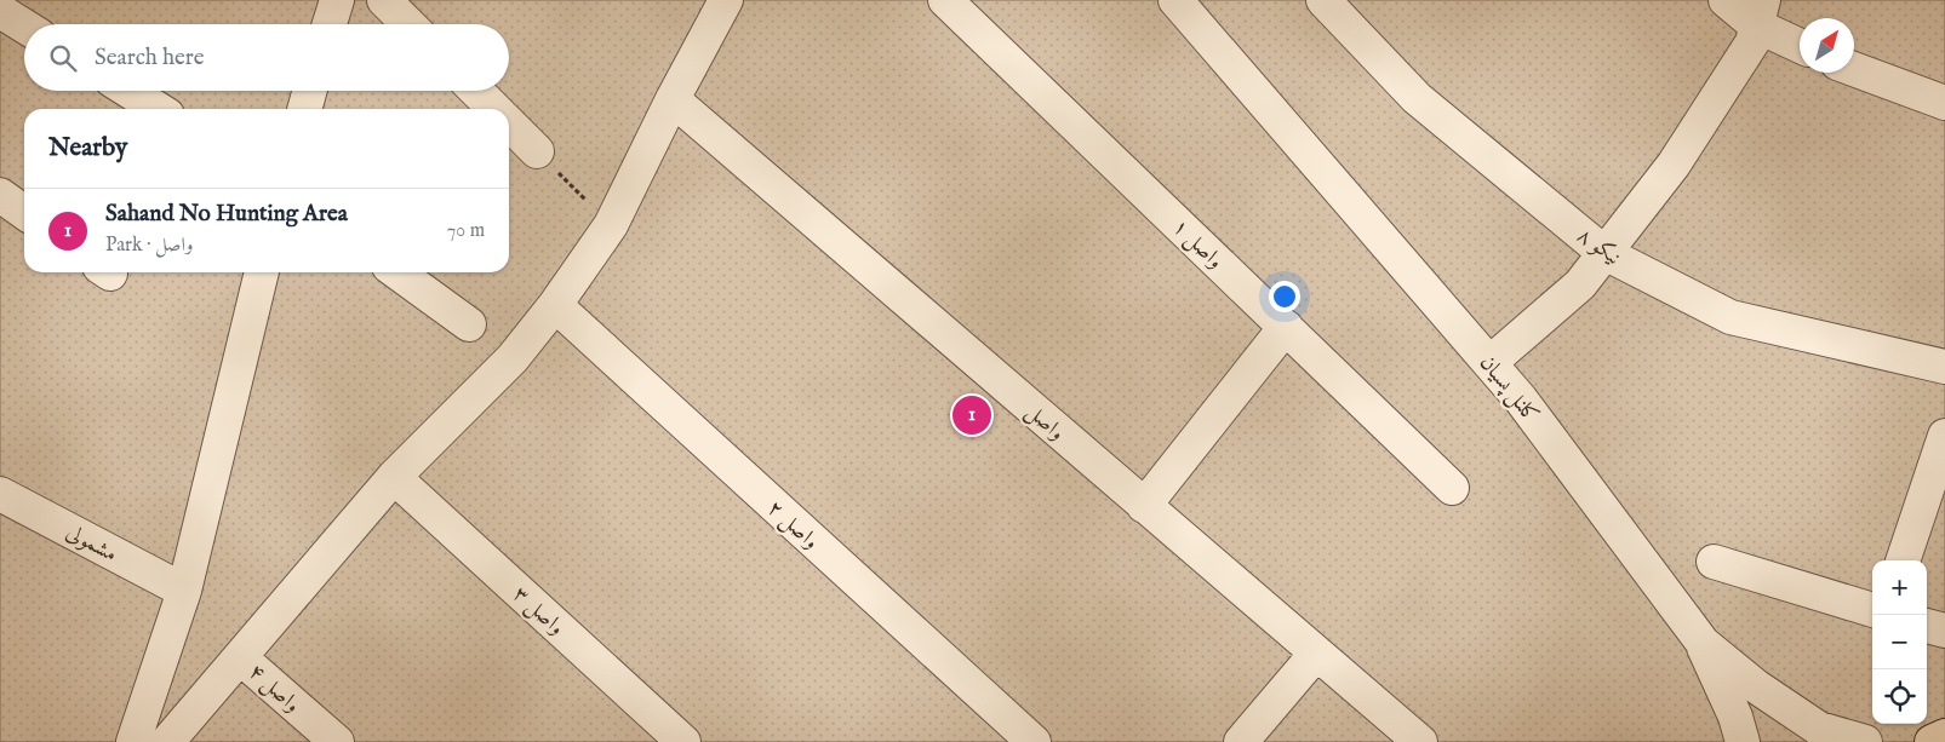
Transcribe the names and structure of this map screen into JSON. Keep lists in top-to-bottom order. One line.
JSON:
{"streets":{"street":["واصل ۱","نیکو ۸","کلنل پسیان","واصل","واصل ۲","مشمولی","واصل ۳","واصل ۴"]},"north":"top right","page":{"search":"Search here","heading":"Nearby","list":[{"mark":"1","name":"Sahand No Hunting Area","note":"Park · واصل","value":"70 m"}],"pins":"1","map_buttons":["+","−"]}}
